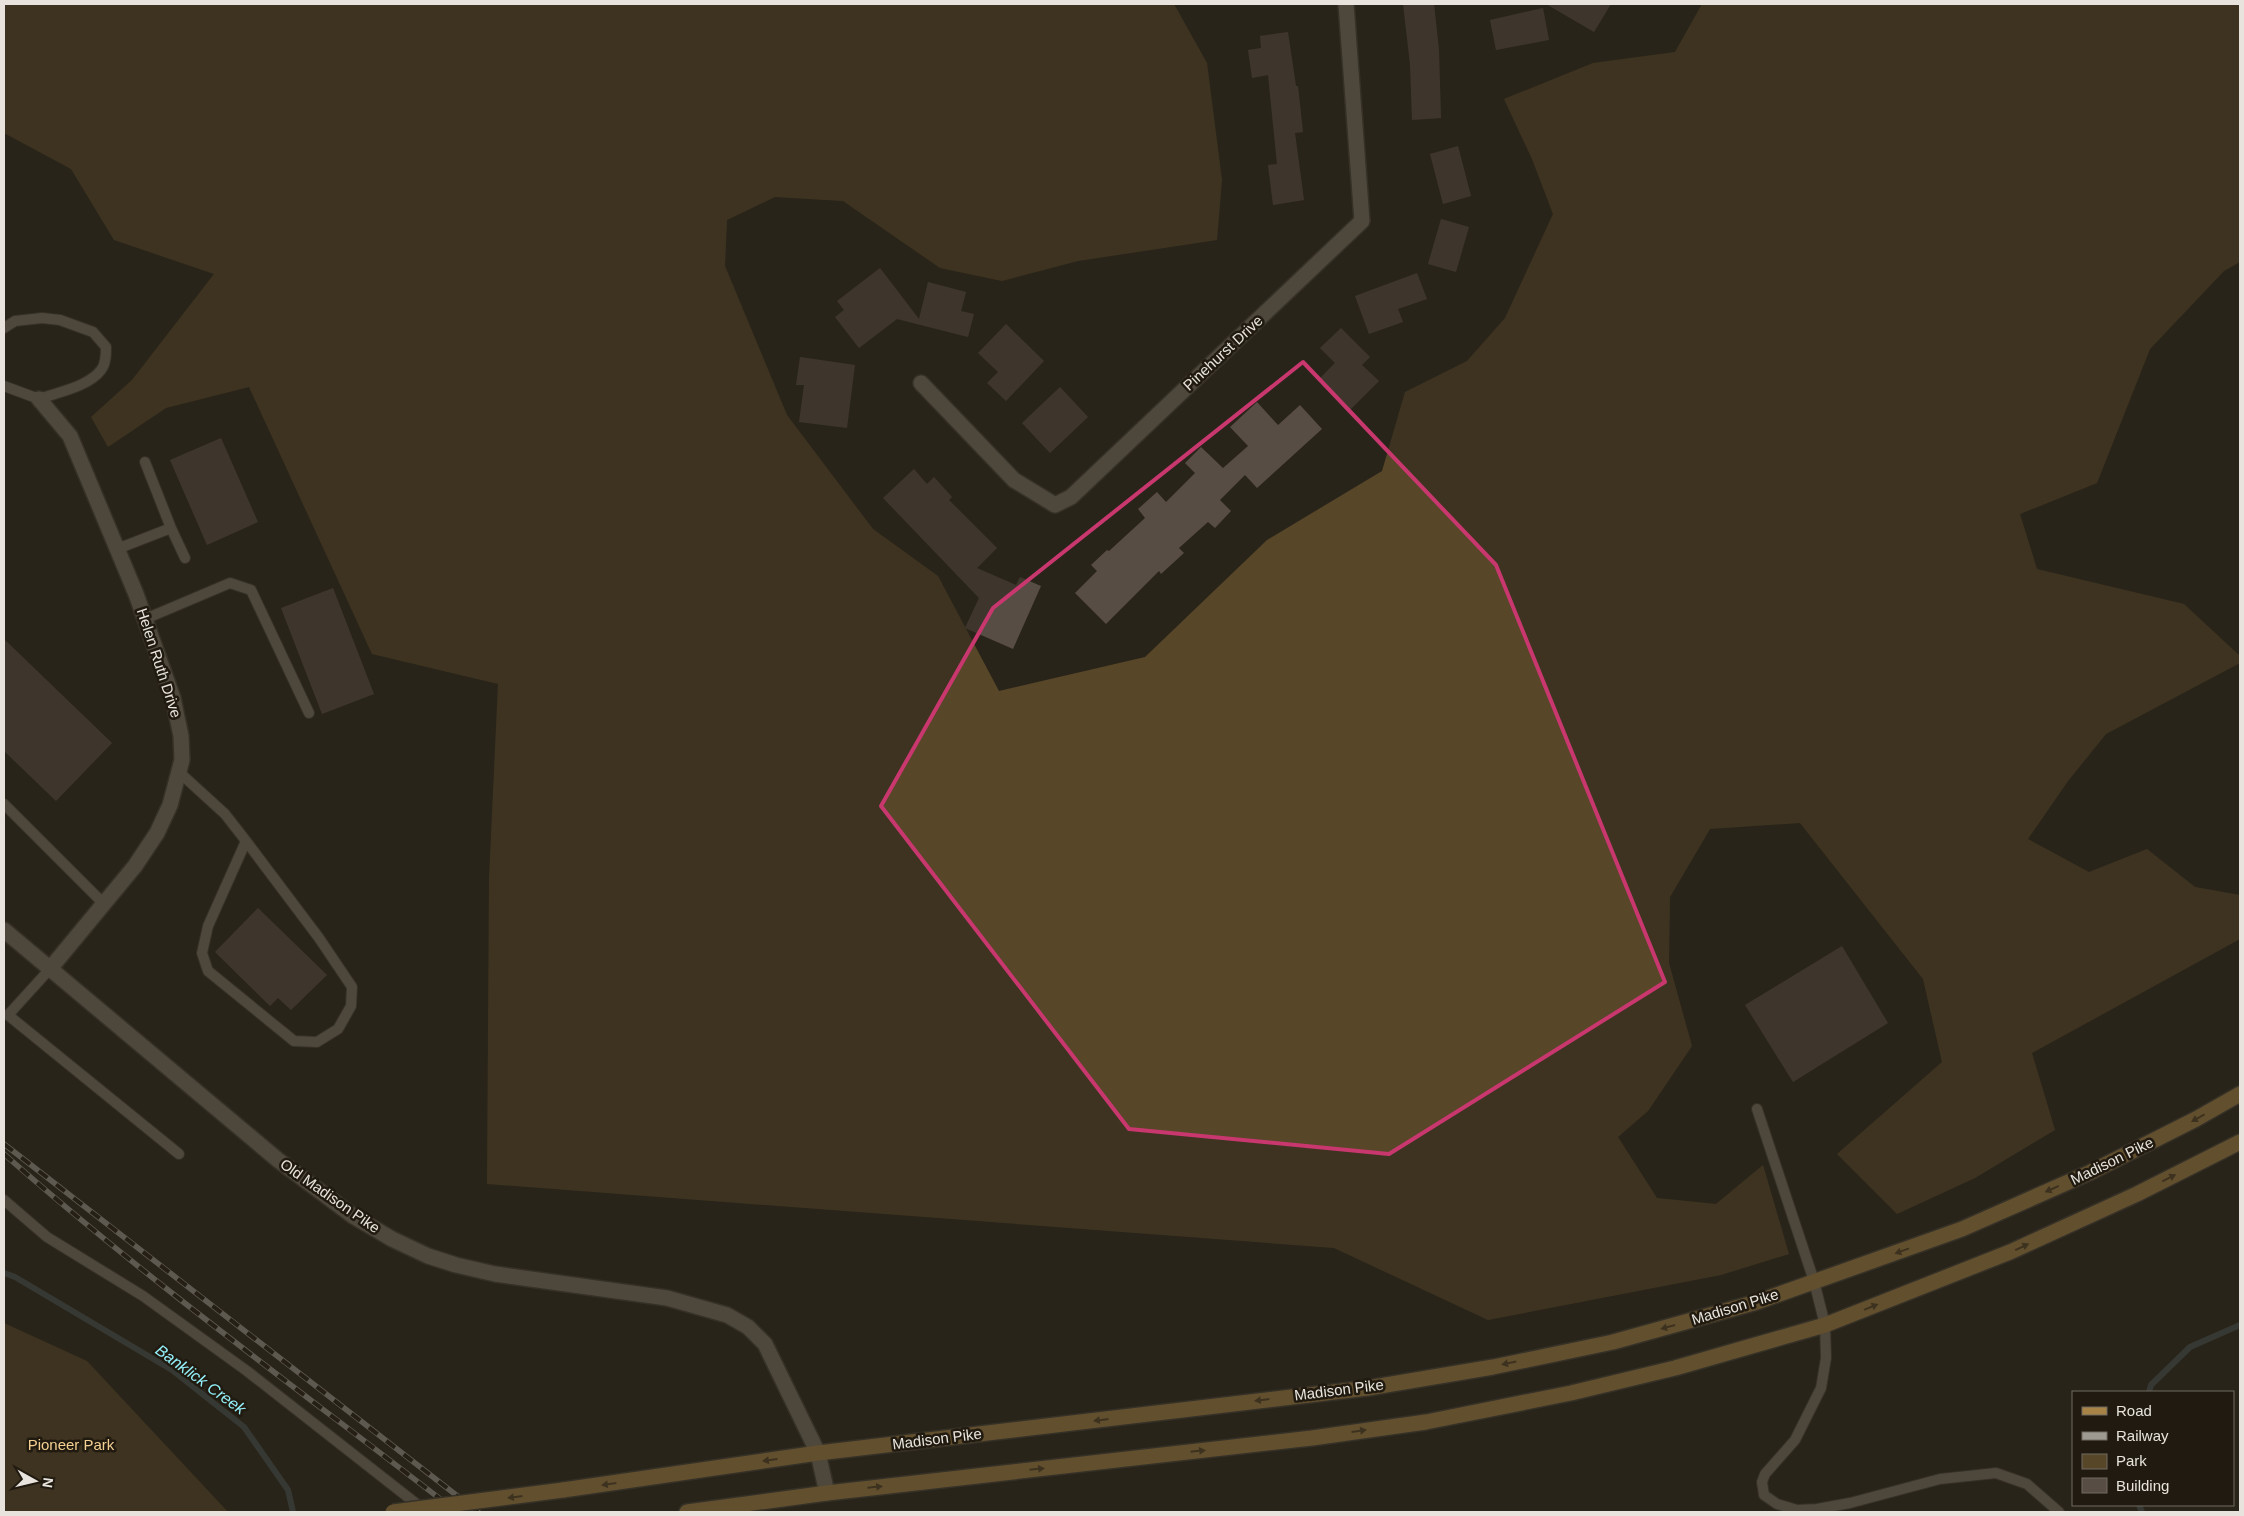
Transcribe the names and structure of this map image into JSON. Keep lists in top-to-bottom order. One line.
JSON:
{"streets":{"main road":["Madison Pike"],"street":["Pinehurst Drive","Helen Ruth Drive","Old Madison Pike"]},"crossings":[["Helen Ruth Drive","Old Madison Pike"],["Madison Pike","Old Madison Pike"]],"water":["Banklick Creek"],"parks":["Pioneer Park"],"legend":["Road","Railway","Park","Building"],"north":"right"}
